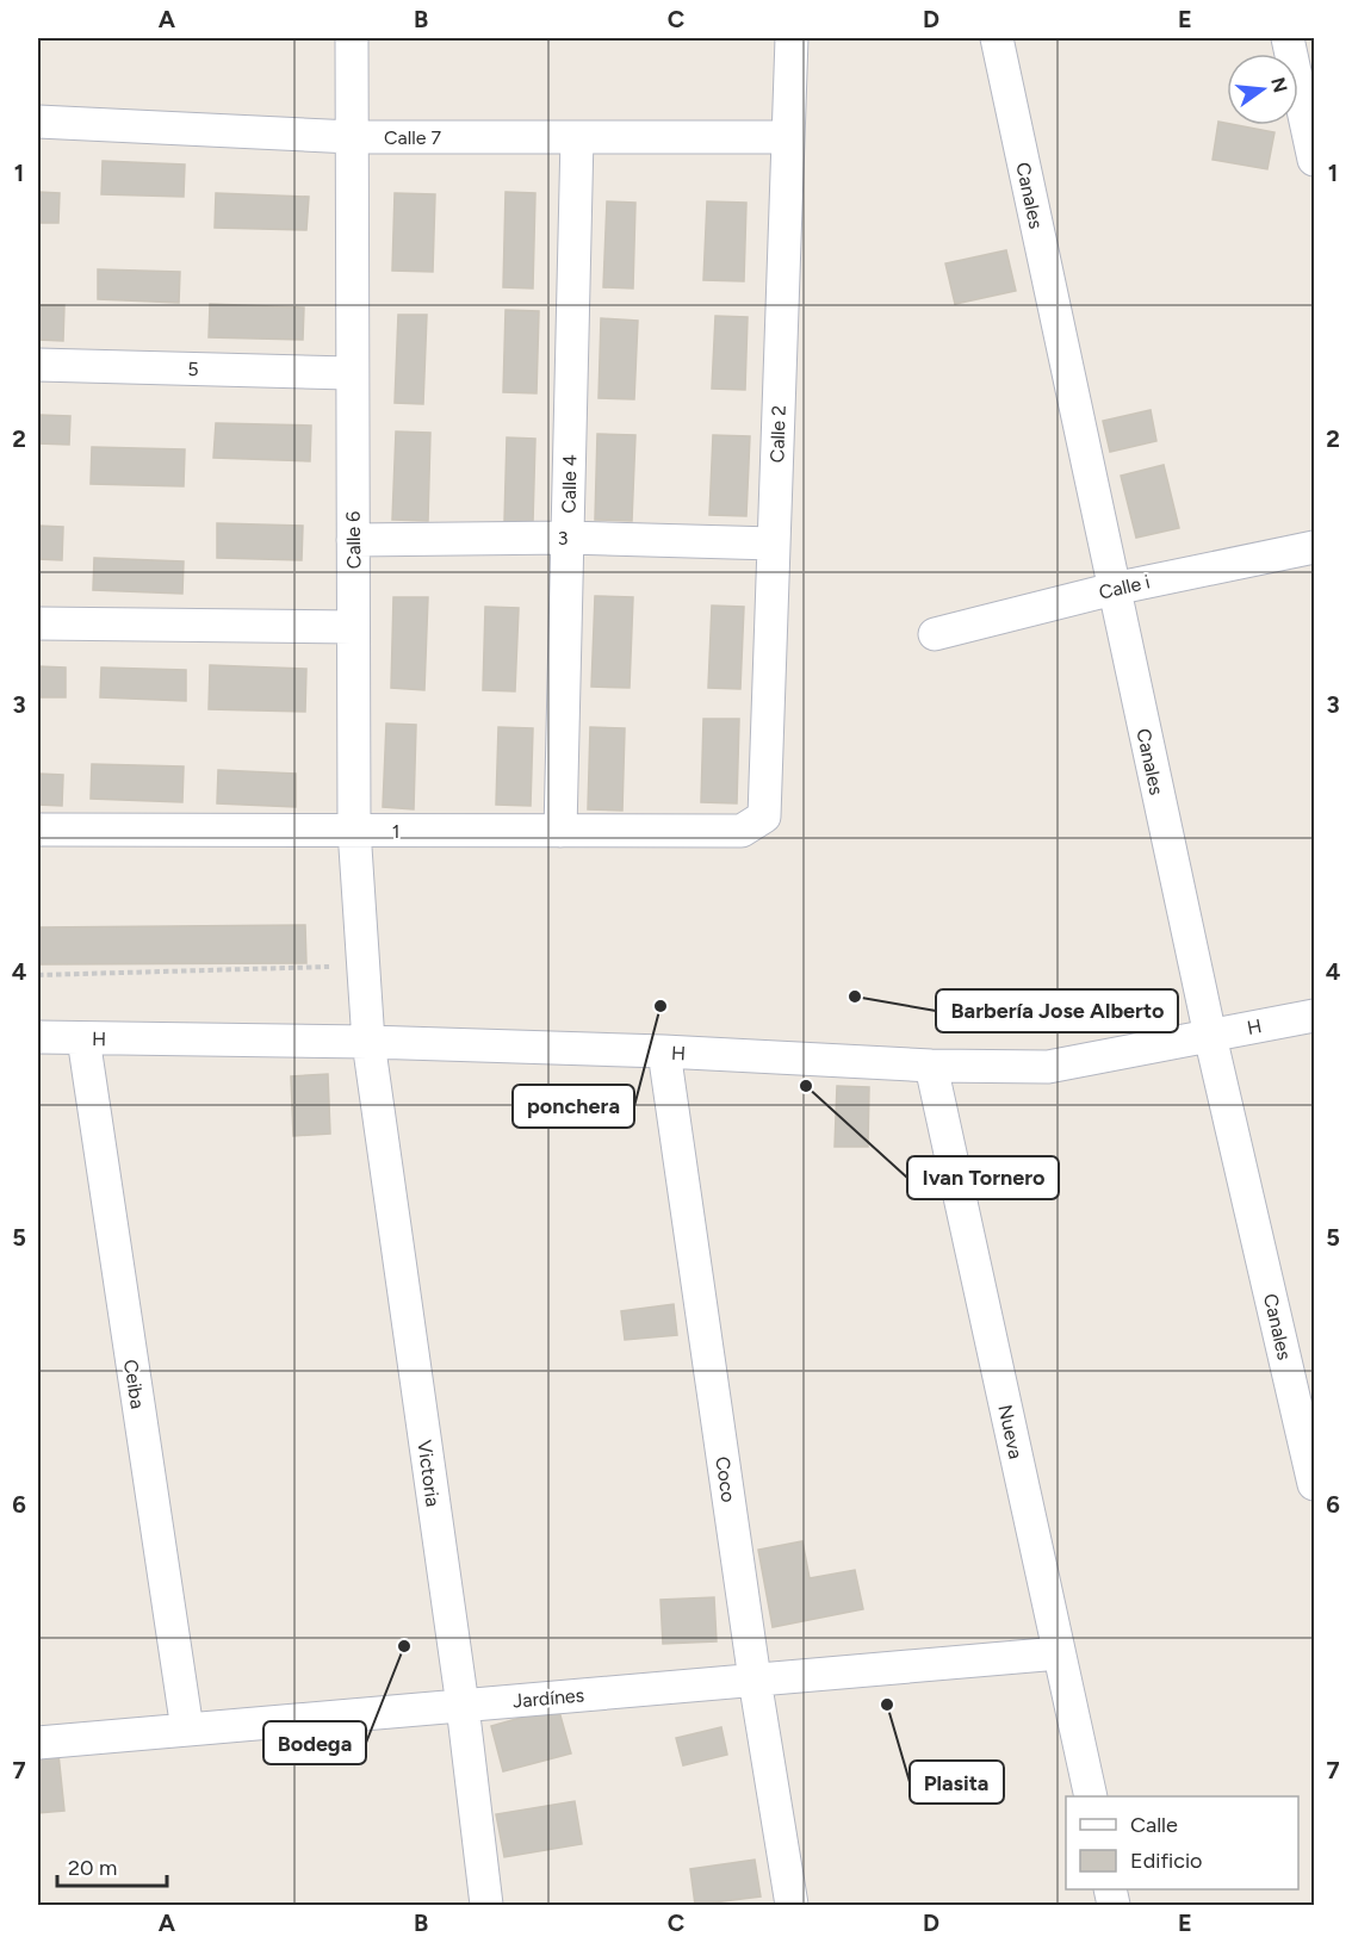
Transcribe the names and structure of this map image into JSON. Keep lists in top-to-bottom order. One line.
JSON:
{"streets":{"street":["Calle 7","Canales","5","Calle 2","Calle 4","3","Calle 6","Calle i","1","H","Ceiba","Nueva","Victoria","Coco","Jardínes"]},"crossings":[["Calle 7","Calle 2"],["Calle 7","Calle 4"],["Calle 7","Calle 6"],["Canales","Calle i"],["Canales","H"],["5","Calle 6"],["Calle 2","3"],["Calle 2","1"],["Calle 4","3"],["Calle 4","1"],["3","Calle 6"],["Calle 6","1"],["Calle 6","H"],["Calle 6","Victoria"],["H","Ceiba"],["H","Nueva"],["H","Victoria"],["H","Coco"],["Ceiba","Jardínes"],["Nueva","Jardínes"],["Victoria","Jardínes"],["Coco","Jardínes"]],"places":["Barbería Jose Alberto","ponchera","Ivan Tornero","Bodega","Plasita"],"legend":["Calle","Edificio"],"scale_bar":"20 m","north":"right","grid":{"columns":["A","B","C","D","E"],"rows":["1","2","3","4","5","6","7"]}}
